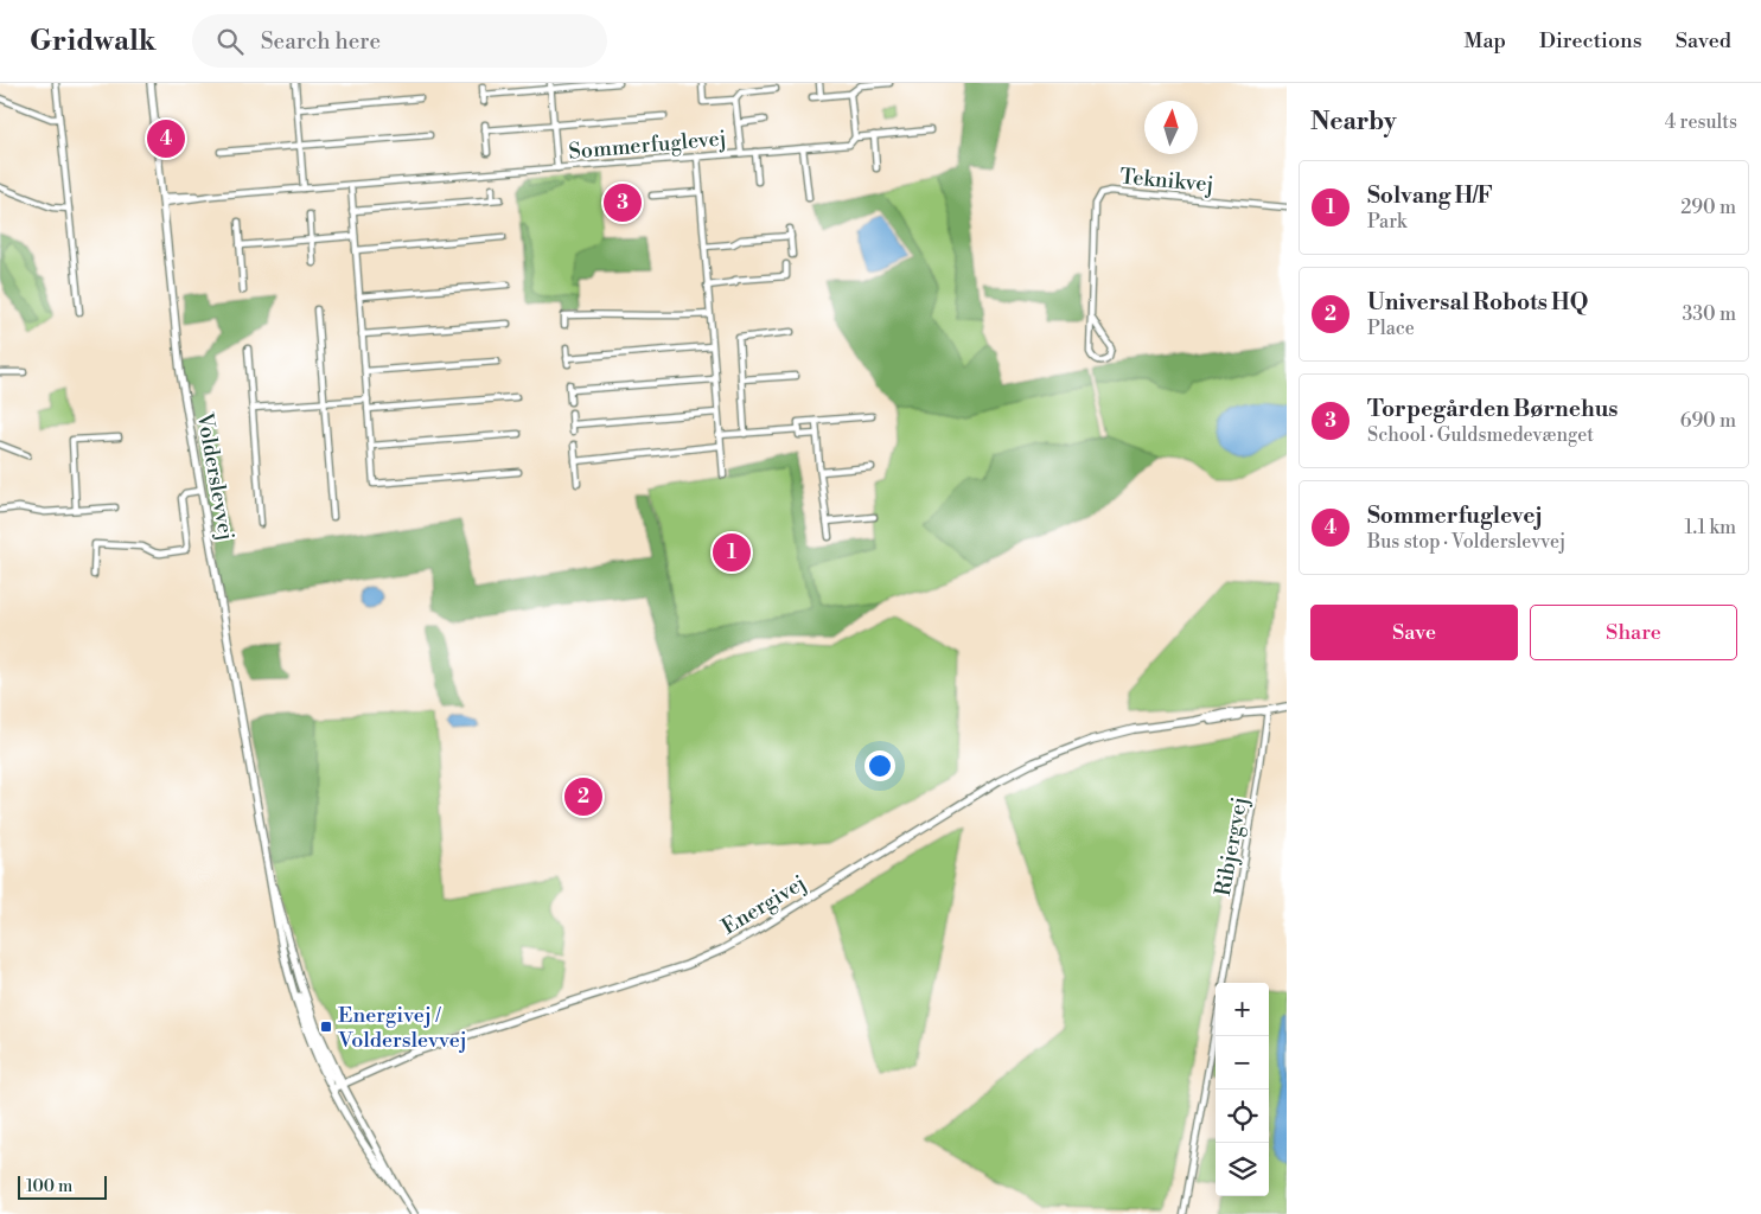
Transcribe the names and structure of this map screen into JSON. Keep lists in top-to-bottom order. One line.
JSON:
{"streets":{"street":["Sommerfuglevej","Teknikvej","Volderslevvej","Ribjergvej","Energivej"]},"crossings":[["Sommerfuglevej","Volderslevvej"],["Volderslevvej","Energivej"],["Ribjergvej","Energivej"]],"places":{"transit":["Energivej / Volderslevvej"]},"scale_bar":"100 m","north":"top","page":{"header":"Gridwalk","search":"Search here","nav":["Map","Directions","Saved"],"heading":["Nearby","4 results"],"pins":["4","3","1","2"],"list":[{"mark":"1","name":"Solvang H/F","note":"Park","value":"290 m"},{"mark":"2","name":"Universal Robots HQ","note":"Place","value":"330 m"},{"mark":"3","name":"Torpegården Børnehus","note":"School · Guldsmedevænget","value":"690 m"},{"mark":"4","name":"Sommerfuglevej","note":"Bus stop · Volderslevvej","value":"1.1 km"}],"buttons":["Save","Share"],"map_buttons":["+","−"],"scale":"100 m"}}
